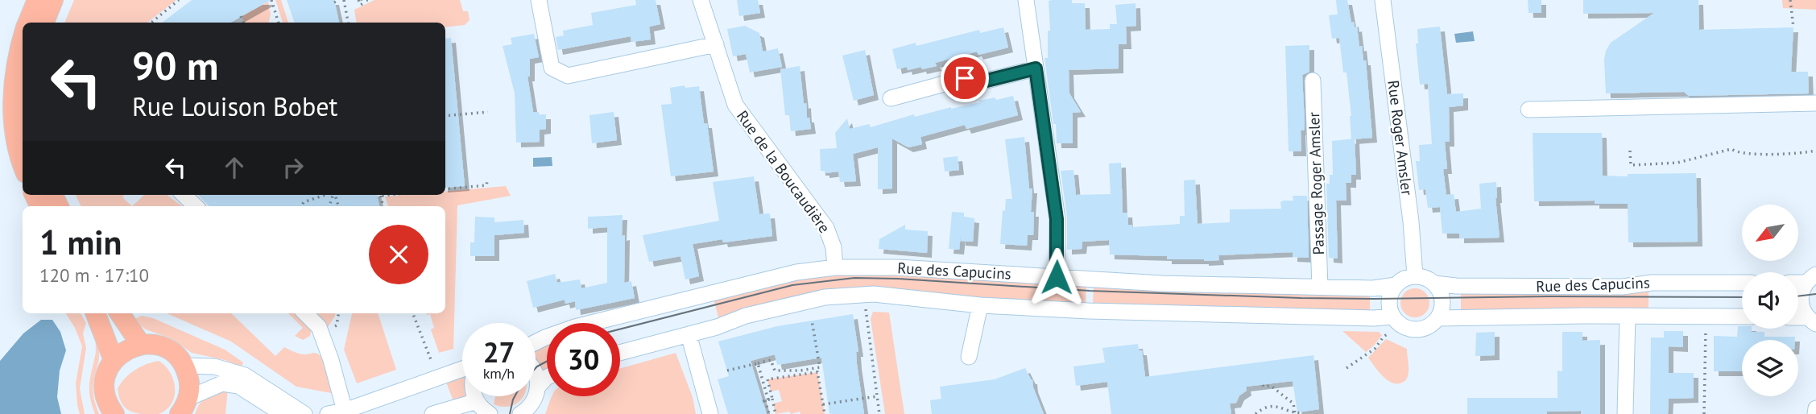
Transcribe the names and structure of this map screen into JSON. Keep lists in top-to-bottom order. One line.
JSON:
{"streets":{"street":["Rue Roger Amsler","Rue de la Boucaudière","Passage Roger Amsler","Rue des Capucins"]},"crossings":[["Rue Roger Amsler","Rue des Capucins"],["Rue de la Boucaudière","Rue des Capucins"],["Passage Roger Amsler","Rue des Capucins"]],"north":"bottom left","page":{"turn":["90 m","Rue Louison Bobet"],"heading":["1 min","120 m · 17:10"],"speed":"27 km/h","limit":"30"}}
